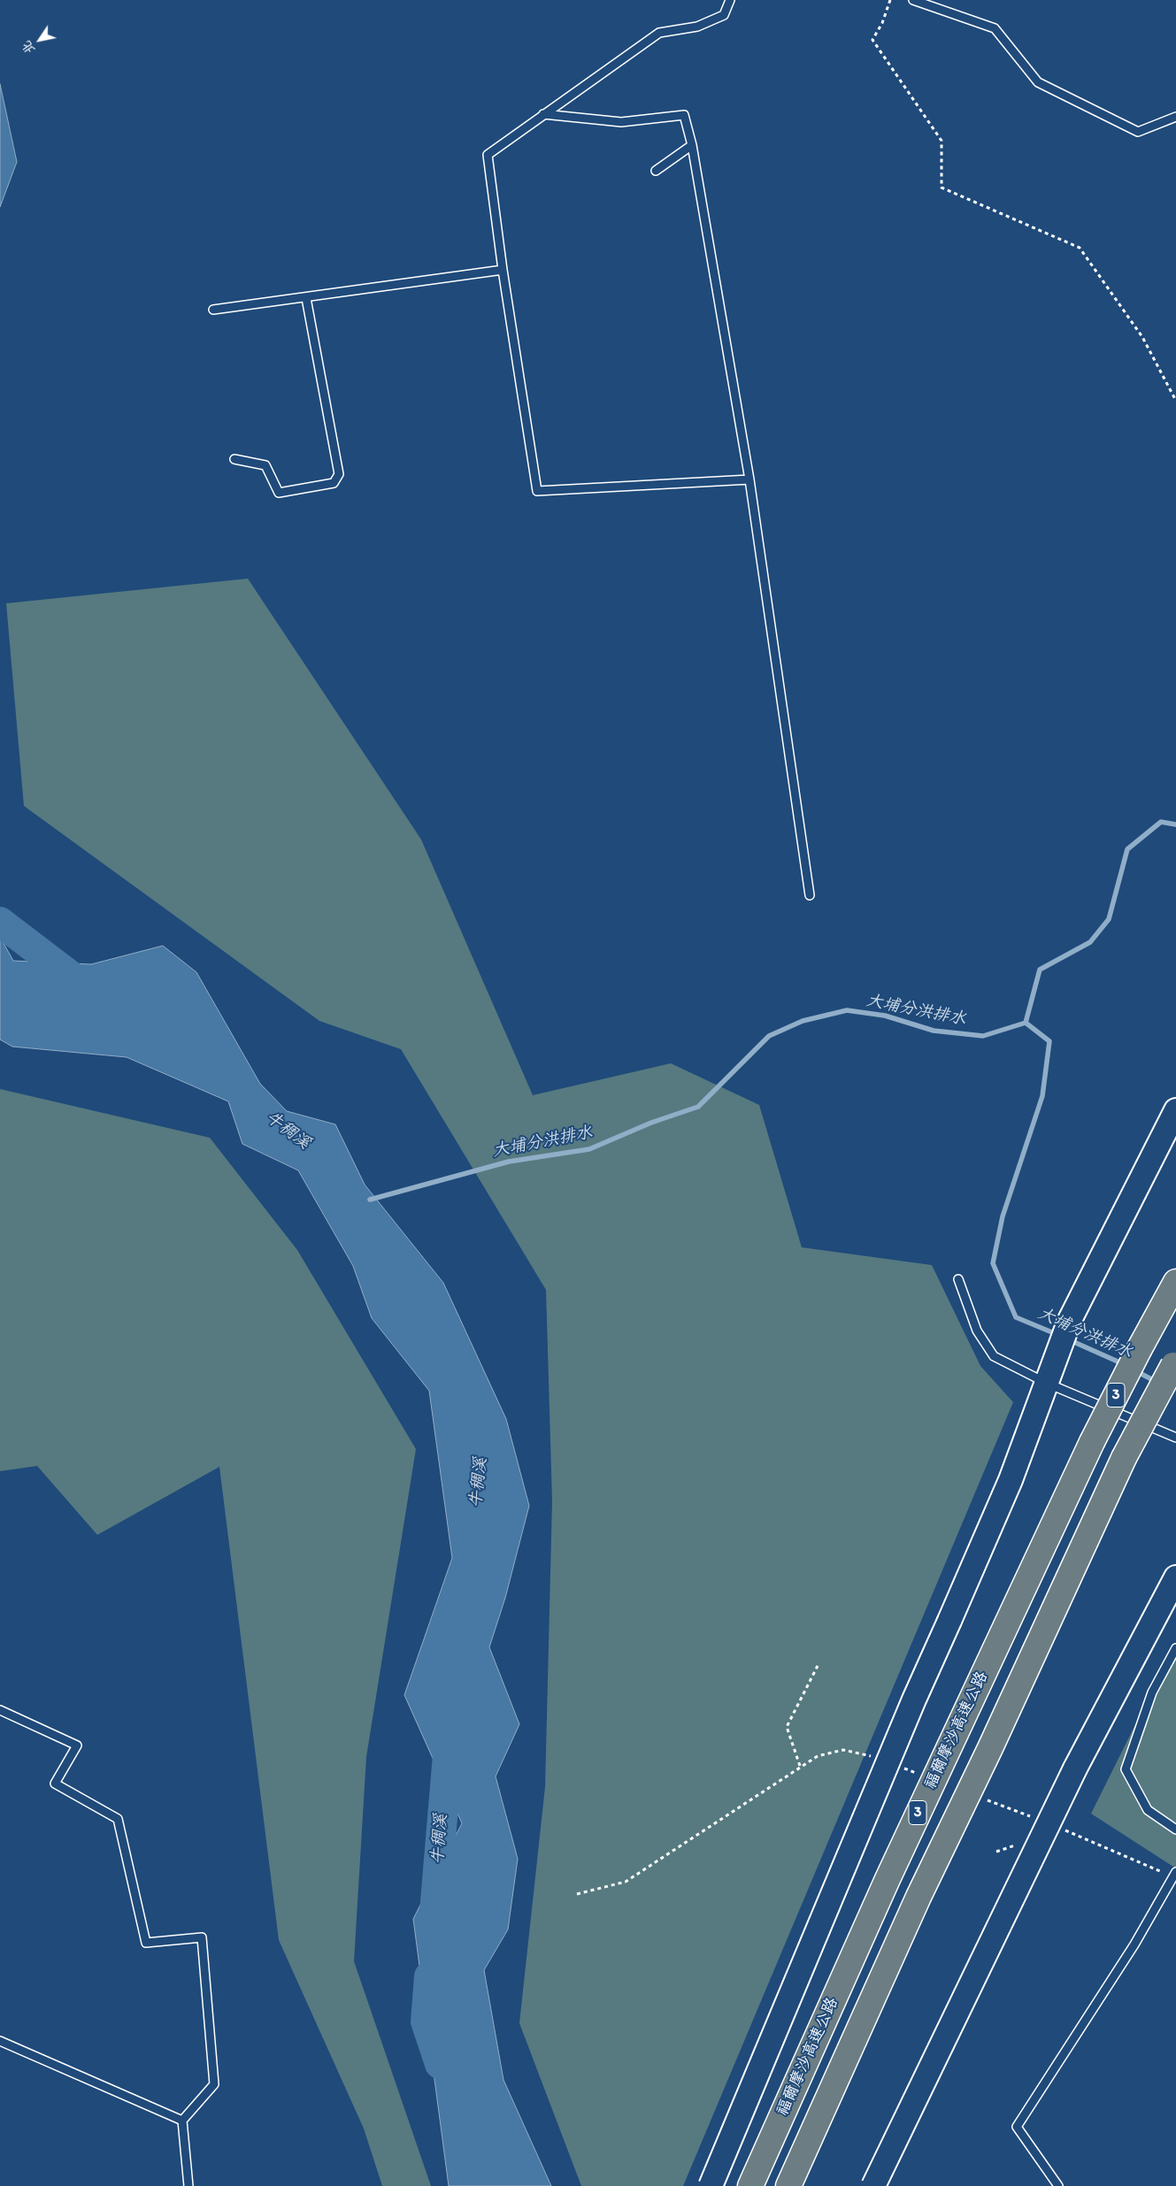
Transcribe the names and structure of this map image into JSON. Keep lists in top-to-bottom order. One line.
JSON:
{"streets":{"highway":["3","福爾摩沙高速公路"]},"water":["大埔分洪排水","牛稠溪"],"north":"bottom left"}
